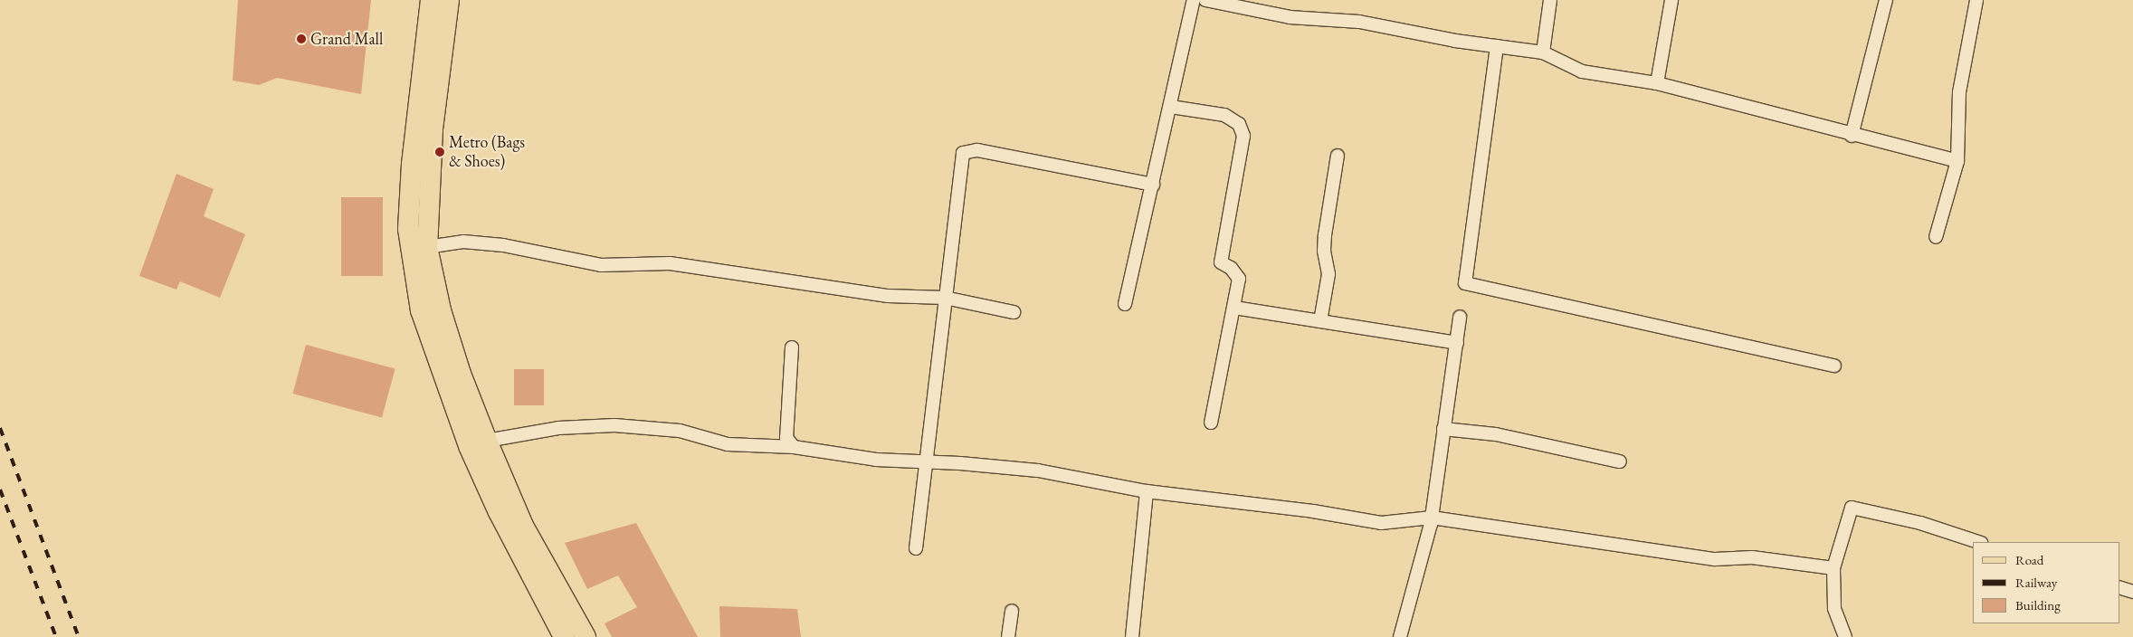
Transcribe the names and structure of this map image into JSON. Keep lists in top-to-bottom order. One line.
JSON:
{"places":["Grand Mall","Metro (Bags & Shoes)"],"legend":["Road","Railway","Building"]}
